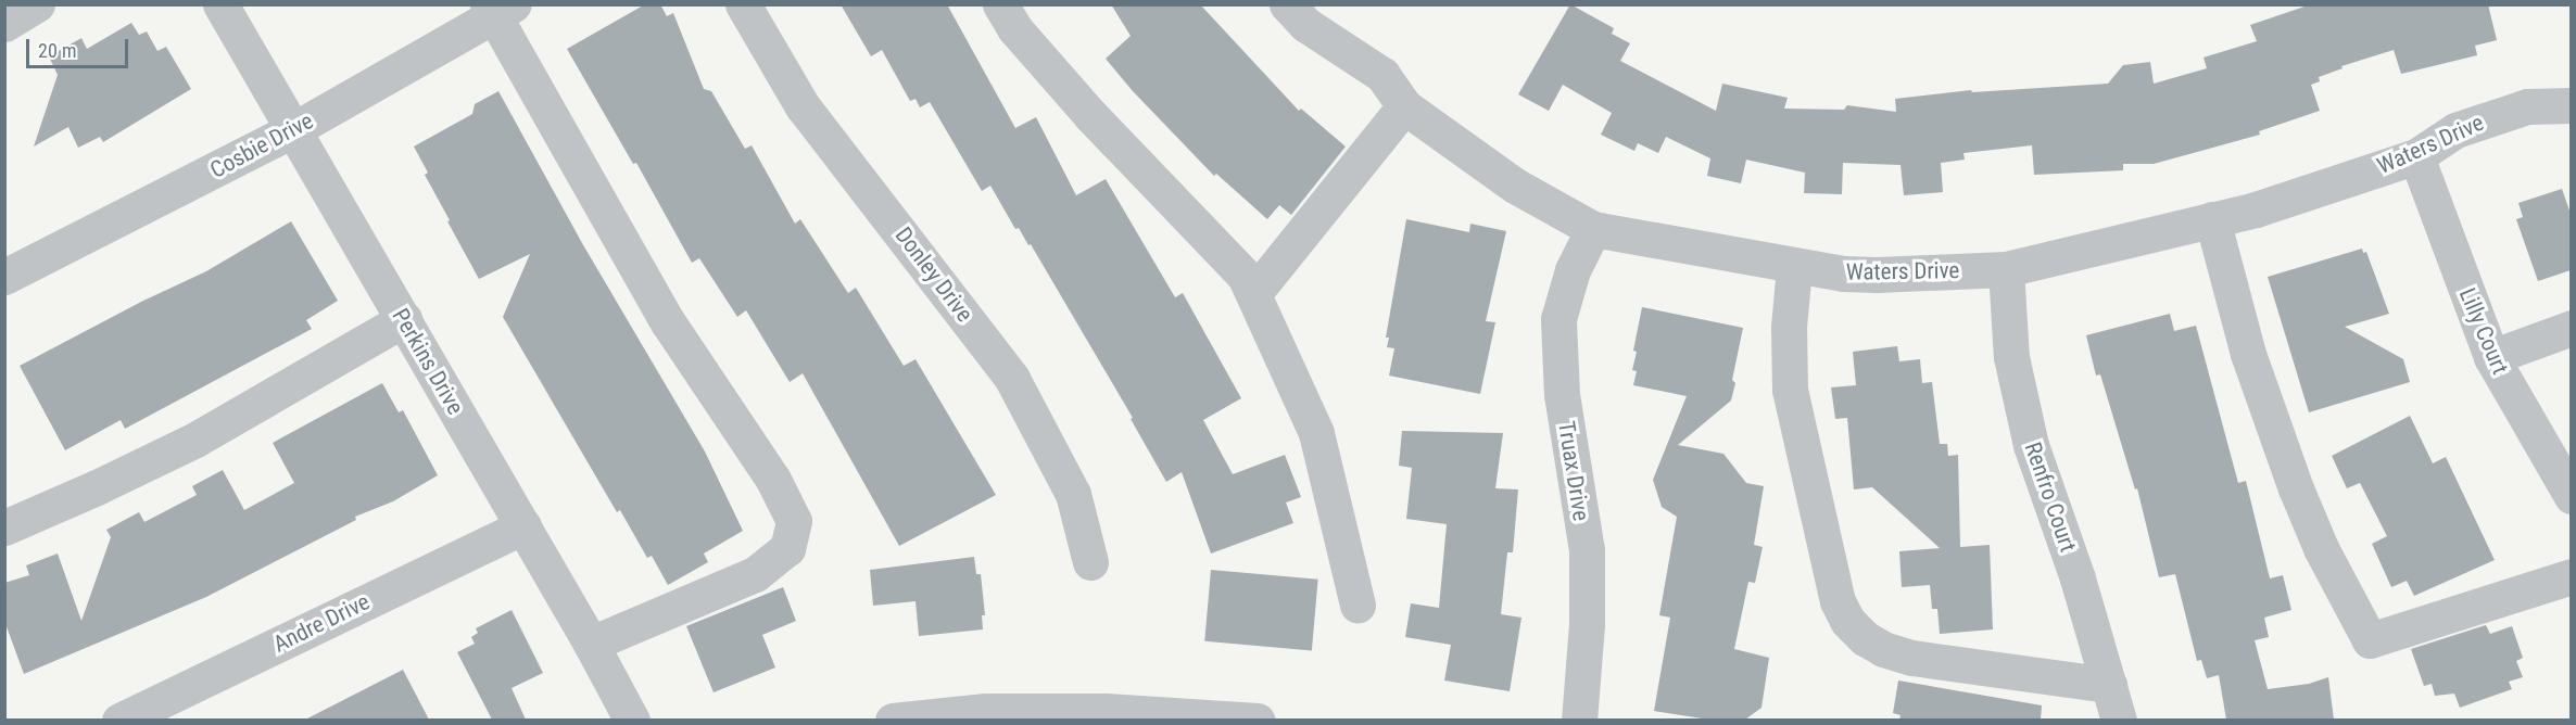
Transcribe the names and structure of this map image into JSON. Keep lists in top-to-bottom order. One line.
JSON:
{"streets":{"street":["Waters Drive","Cosbie Drive","Donley Drive","Lilly Court","Perkins Drive","Truax Drive","Renfro Court","Andre Drive"]},"crossings":[["Waters Drive","Lilly Court"],["Waters Drive","Truax Drive"],["Waters Drive","Renfro Court"],["Cosbie Drive","Perkins Drive"],["Perkins Drive","Andre Drive"]],"scale_bar":"20 m"}
